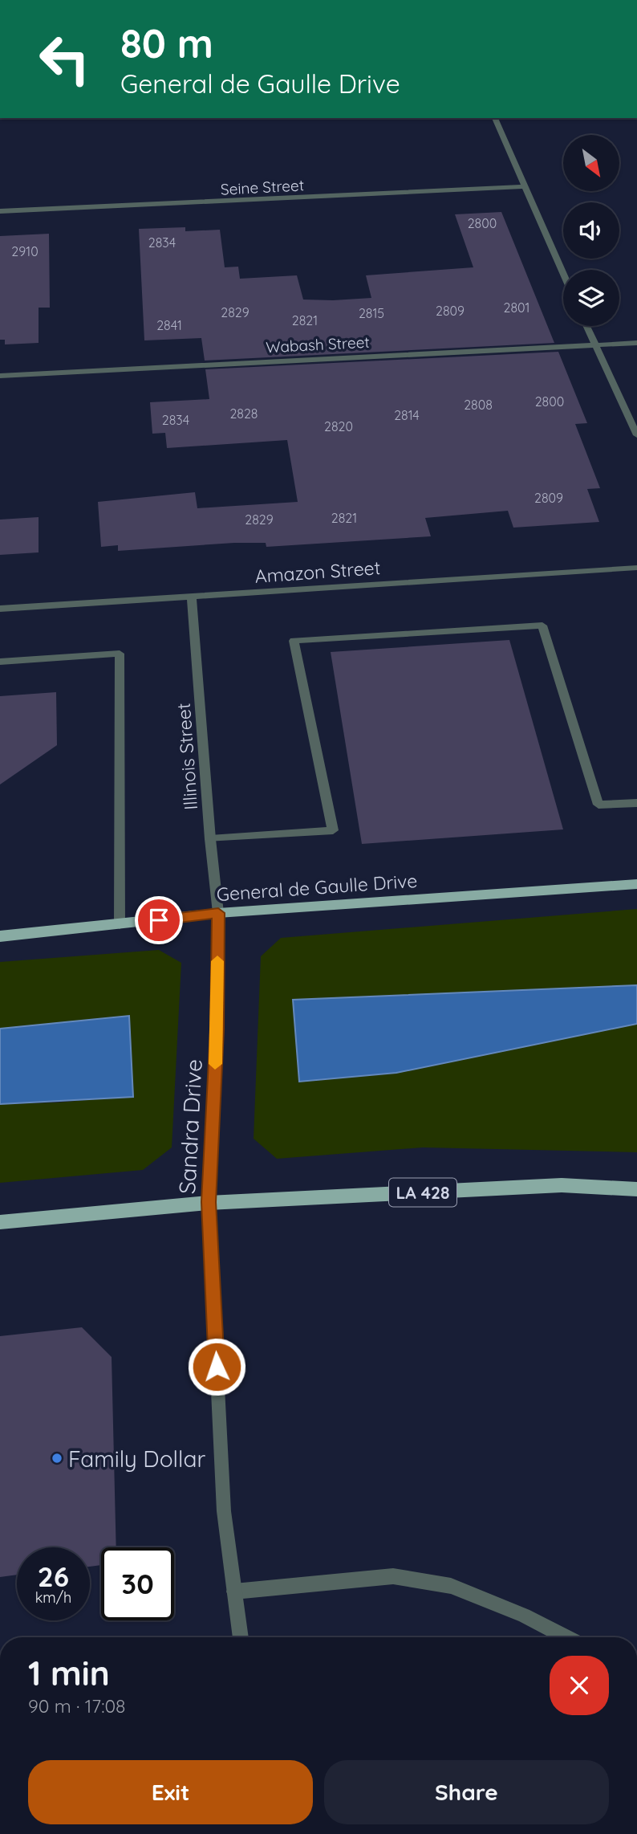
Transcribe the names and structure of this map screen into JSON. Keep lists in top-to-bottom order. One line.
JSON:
{"streets":{"main road":["General de Gaulle Drive","LA 428"],"street":["Seine Street","Wabash Street","Amazon Street","Illinois Street","Sandra Drive"]},"crossings":[["Amazon Street","Illinois Street"],["Illinois Street","General de Gaulle Drive"],["Illinois Street","Sandra Drive"],["General de Gaulle Drive","Sandra Drive"],["Sandra Drive","LA 428"]],"places":["Family Dollar"],"house_numbers":["2800","2834","2910","2801","2809","2829","2815","2821","2841","2800","2808","2828","2814","2834","2820","2809","2821","2829"],"north":"bottom right","page":{"turn":["80 m","General de Gaulle Drive"],"speed":"26 km/h","limit":"30","heading":["1 min","90 m · 17:08"],"buttons":["Exit","Share"]}}
